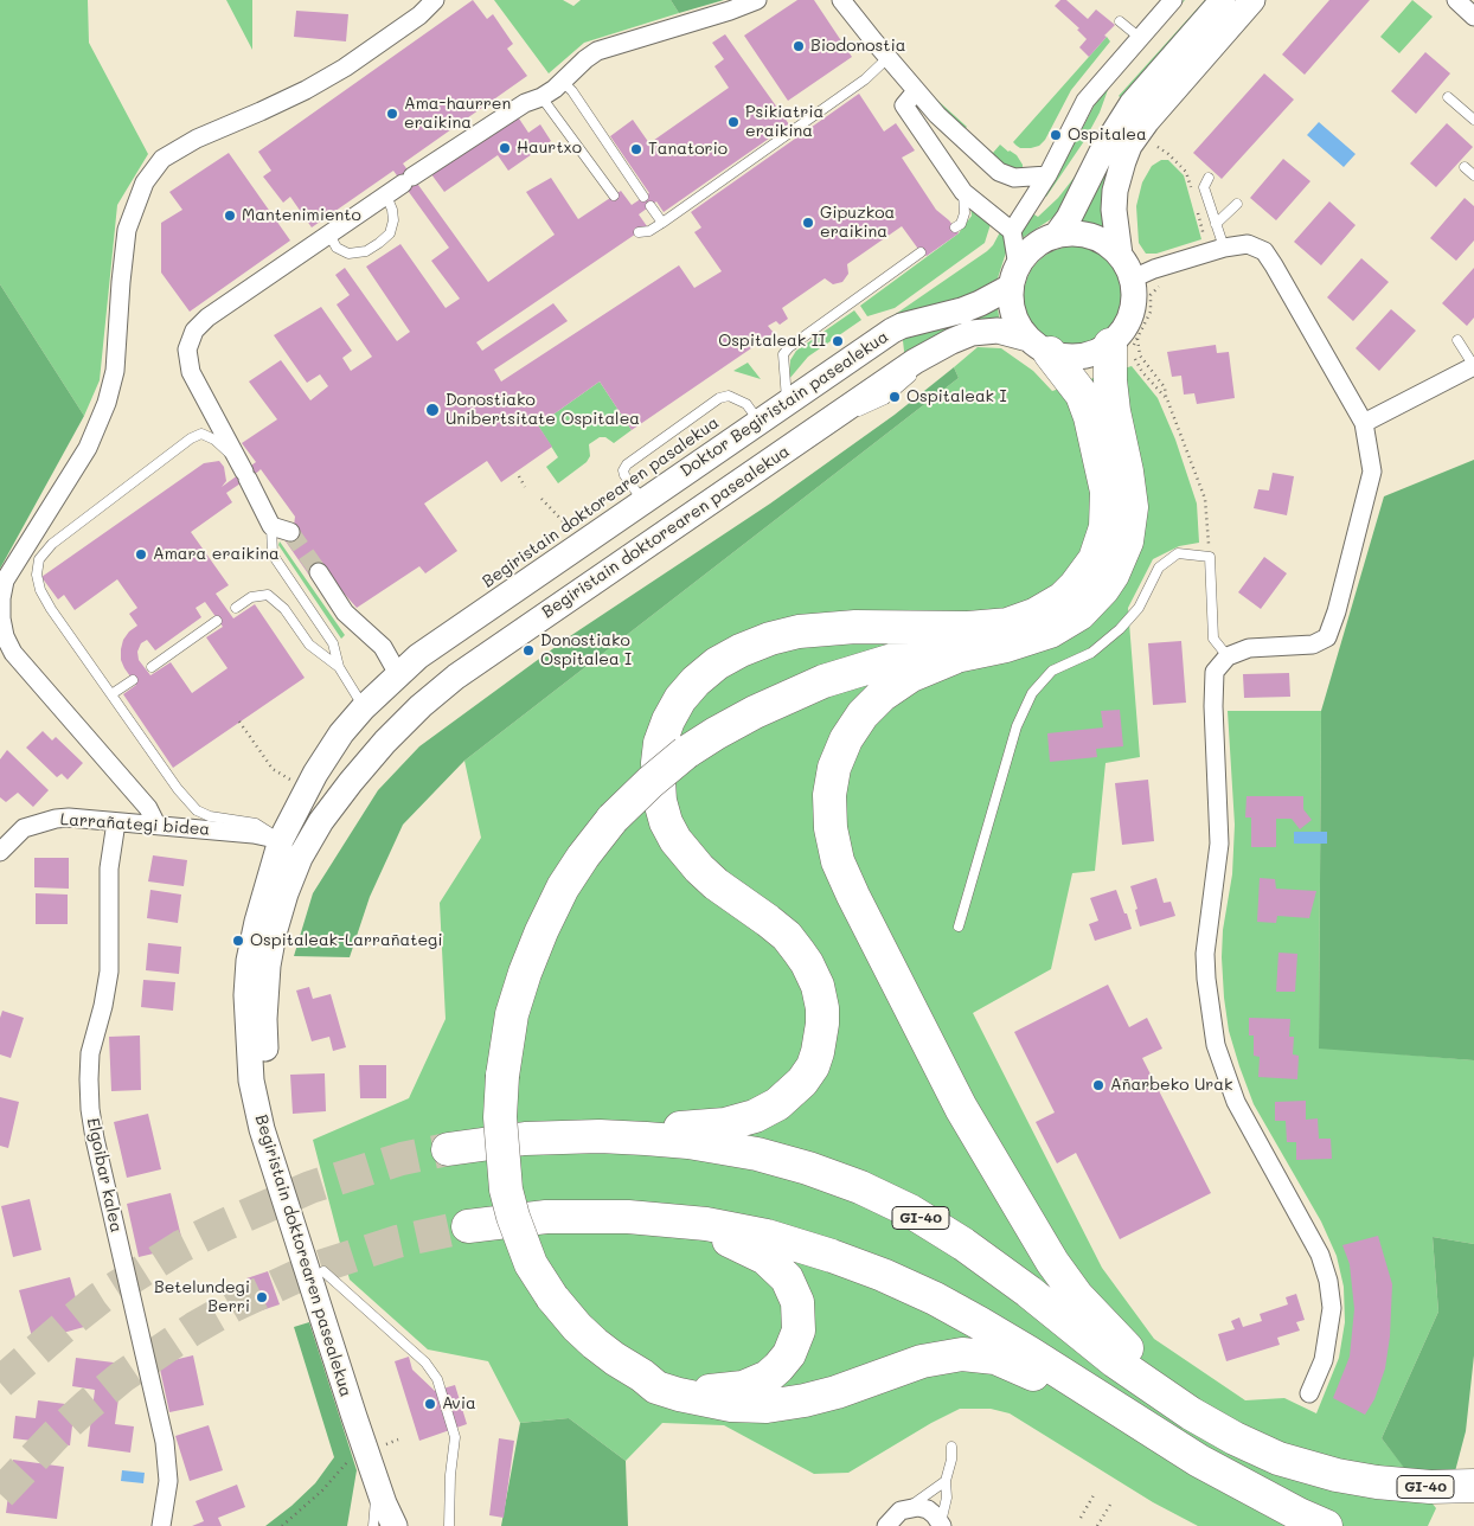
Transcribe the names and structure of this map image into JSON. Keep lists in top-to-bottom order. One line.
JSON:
{"streets":{"highway":["GI-40"],"main road":["Doktor Begiristain pasealekua","Begiristain doktorearen pasealekua"],"street":["Larrañategi bidea","Elgoibar kalea"],"lane":["Begiristain doktorearen pasalekua"]},"crossings":[["Doktor Begiristain pasealekua","Begiristain doktorearen pasalekua"],["Doktor Begiristain pasealekua","Begiristain doktorearen pasealekua"],["Begiristain doktorearen pasalekua","Begiristain doktorearen pasealekua"],["Begiristain doktorearen pasealekua","Larrañategi bidea"],["Larrañategi bidea","Elgoibar kalea"]],"places":["Biodonostia","Ama-haurren eraikina","Psikiatria eraikina","Ospitalea","Haurtxo","Tanatorio","Mantenimiento","Gipuzkoa eraikina","Ospitaleak II","Ospitaleak I","Donostiako Unibertsitate Ospitalea","Amara eraikina","Donostiako Ospitalea I","Ospitaleak-Larrañategi","Añarbeko Urak","Betelundegi Berri","Avia"]}
